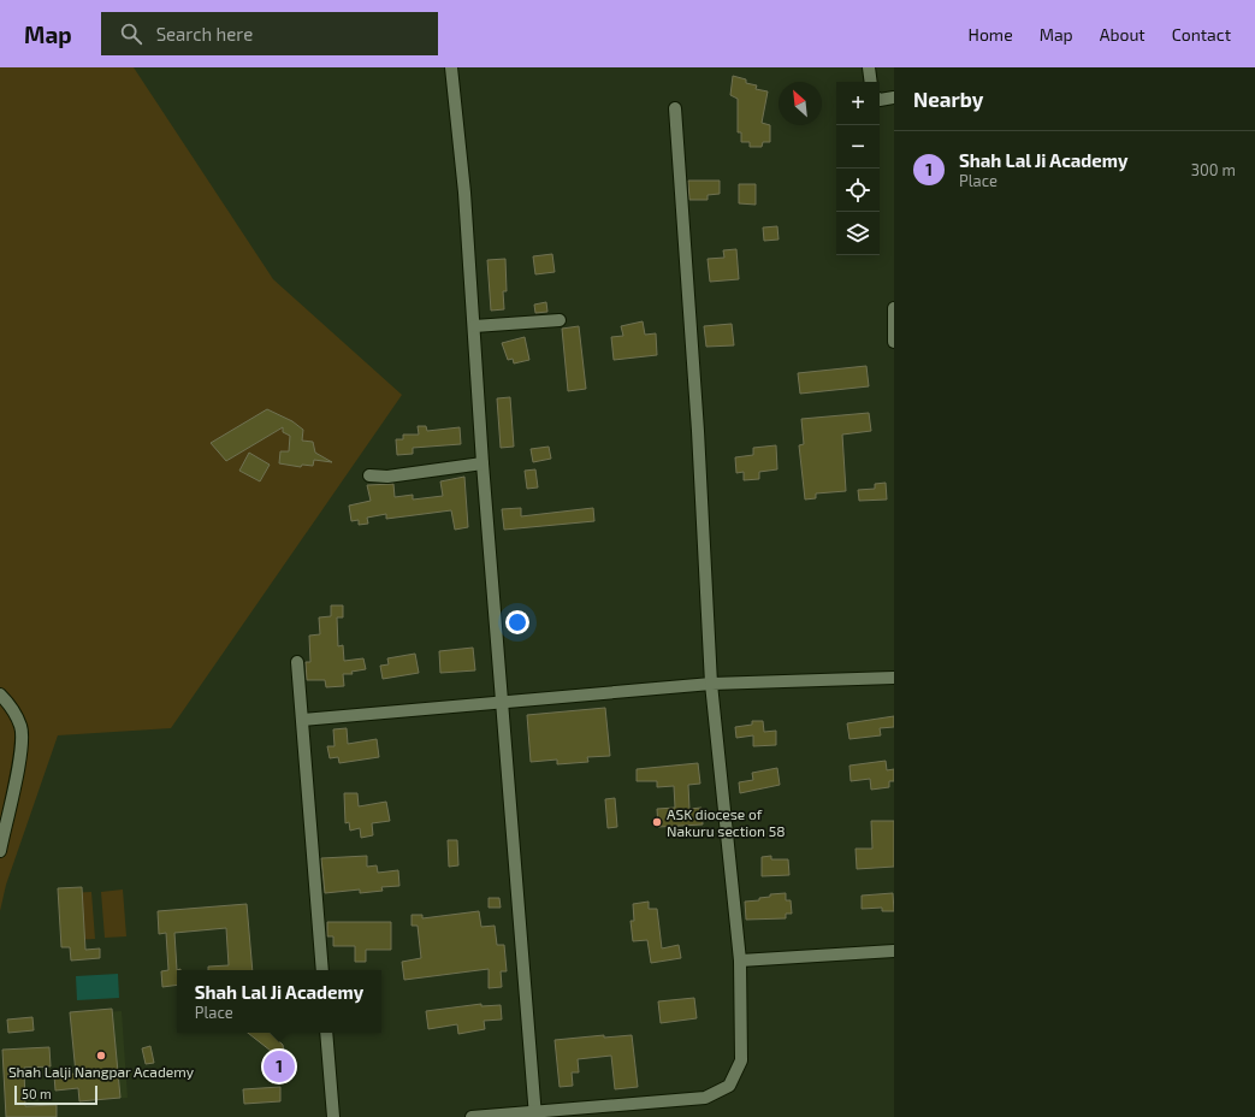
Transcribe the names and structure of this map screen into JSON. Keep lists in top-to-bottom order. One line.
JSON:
{"places":["ASK diocese of Nakuru section 58","Shah Lalji Nangpar Academy"],"scale_bar":"50 m","north":"top left","page":{"header":"Map","search":"Search here","nav":["Home","Map","About","Contact"],"heading":"Nearby","map_buttons":["+","−"],"list":[{"mark":"1","name":"Shah Lal Ji Academy","note":"Place","value":"300 m"}],"popup":["Shah Lal Ji Academy","Place"],"pins":"1","scale":"50 m"}}
